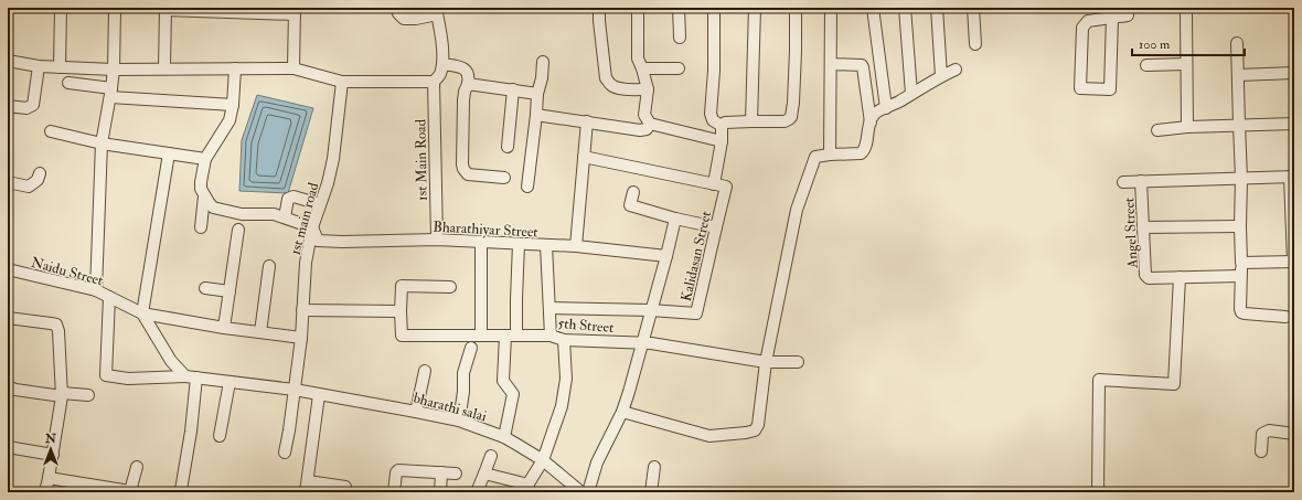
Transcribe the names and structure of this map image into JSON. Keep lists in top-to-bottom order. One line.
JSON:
{"streets":{"street":["1st Main Road","1st main road","Bharathiyar Street","Angel Street","Kalidasan Street","Naidu Street","5th Street","bharathi salai"]},"crossings":[["1st Main Road","Bharathiyar Street"],["1st main road","Bharathiyar Street"],["1st main road","Naidu Street"],["1st main road","bharathi salai"]],"scale_bar":"100 m","north":"top"}
